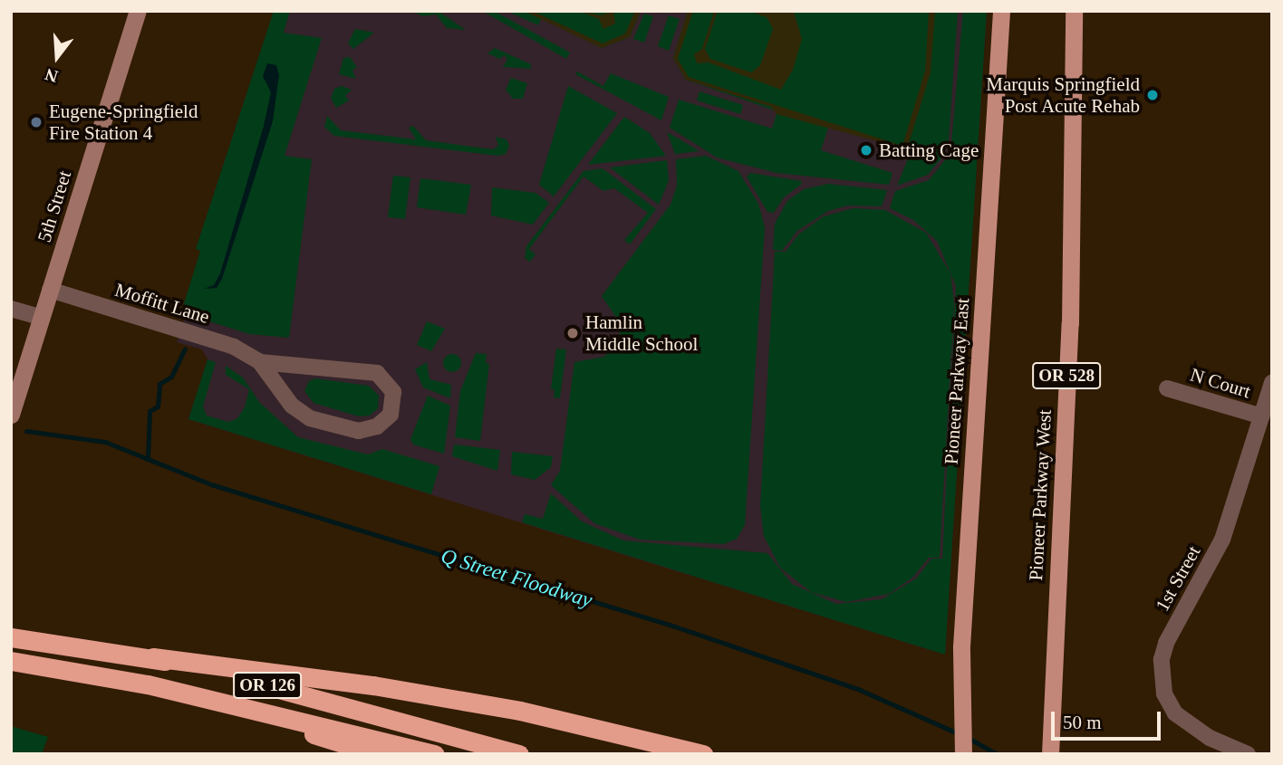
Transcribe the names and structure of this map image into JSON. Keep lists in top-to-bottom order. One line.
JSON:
{"streets":{"highway":["OR 126"],"main road":["5th Street","OR 528","Pioneer Parkway East","Pioneer Parkway West"],"street":["Moffitt Lane","N Court","1st Street"]},"crossings":[["5th Street","Moffitt Lane"],["N Court","1st Street"]],"water":["Q Street Floodway"],"places":["Marquis Springfield Post Acute Rehab","Eugene-Springfield Fire Station 4","Batting Cage","Hamlin Middle School"],"scale_bar":"50 m","north":"bottom"}
